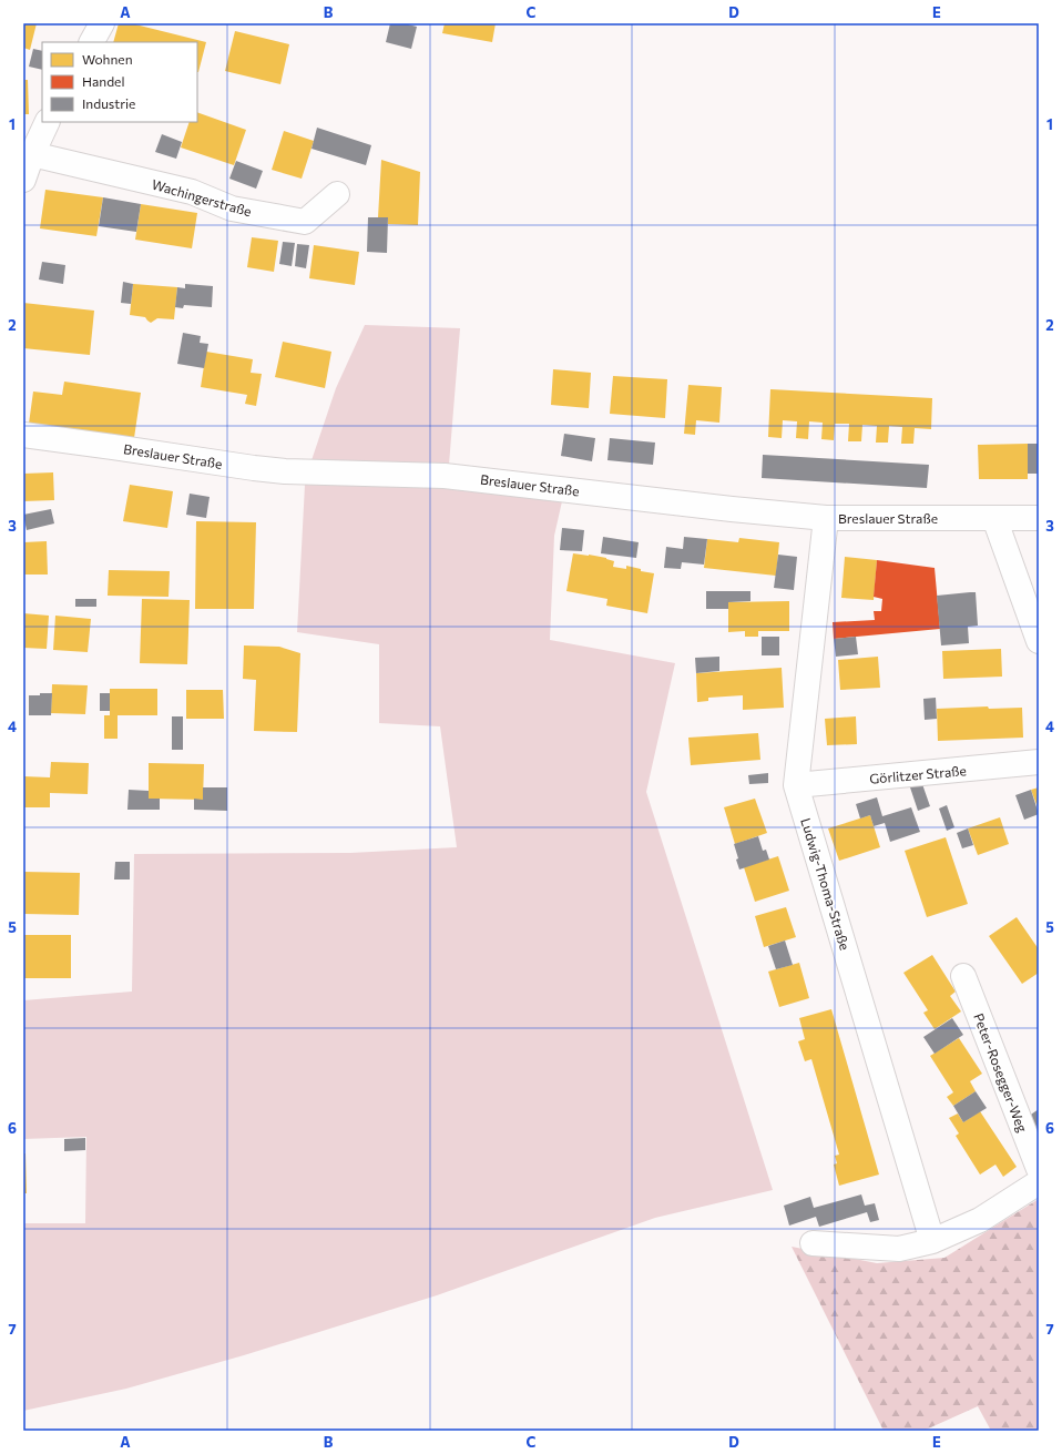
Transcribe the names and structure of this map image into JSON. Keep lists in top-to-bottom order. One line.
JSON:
{"streets":{"street":["Wachingerstraße","Breslauer Straße","Görlitzer Straße","Ludwig-Thoma-Straße","Peter-Rosegger-Weg"]},"crossings":[["Breslauer Straße","Ludwig-Thoma-Straße"],["Görlitzer Straße","Ludwig-Thoma-Straße"]],"legend":["Wohnen","Handel","Industrie"],"grid":{"columns":["A","B","C","D","E"],"rows":["1","2","3","4","5","6","7"]}}
